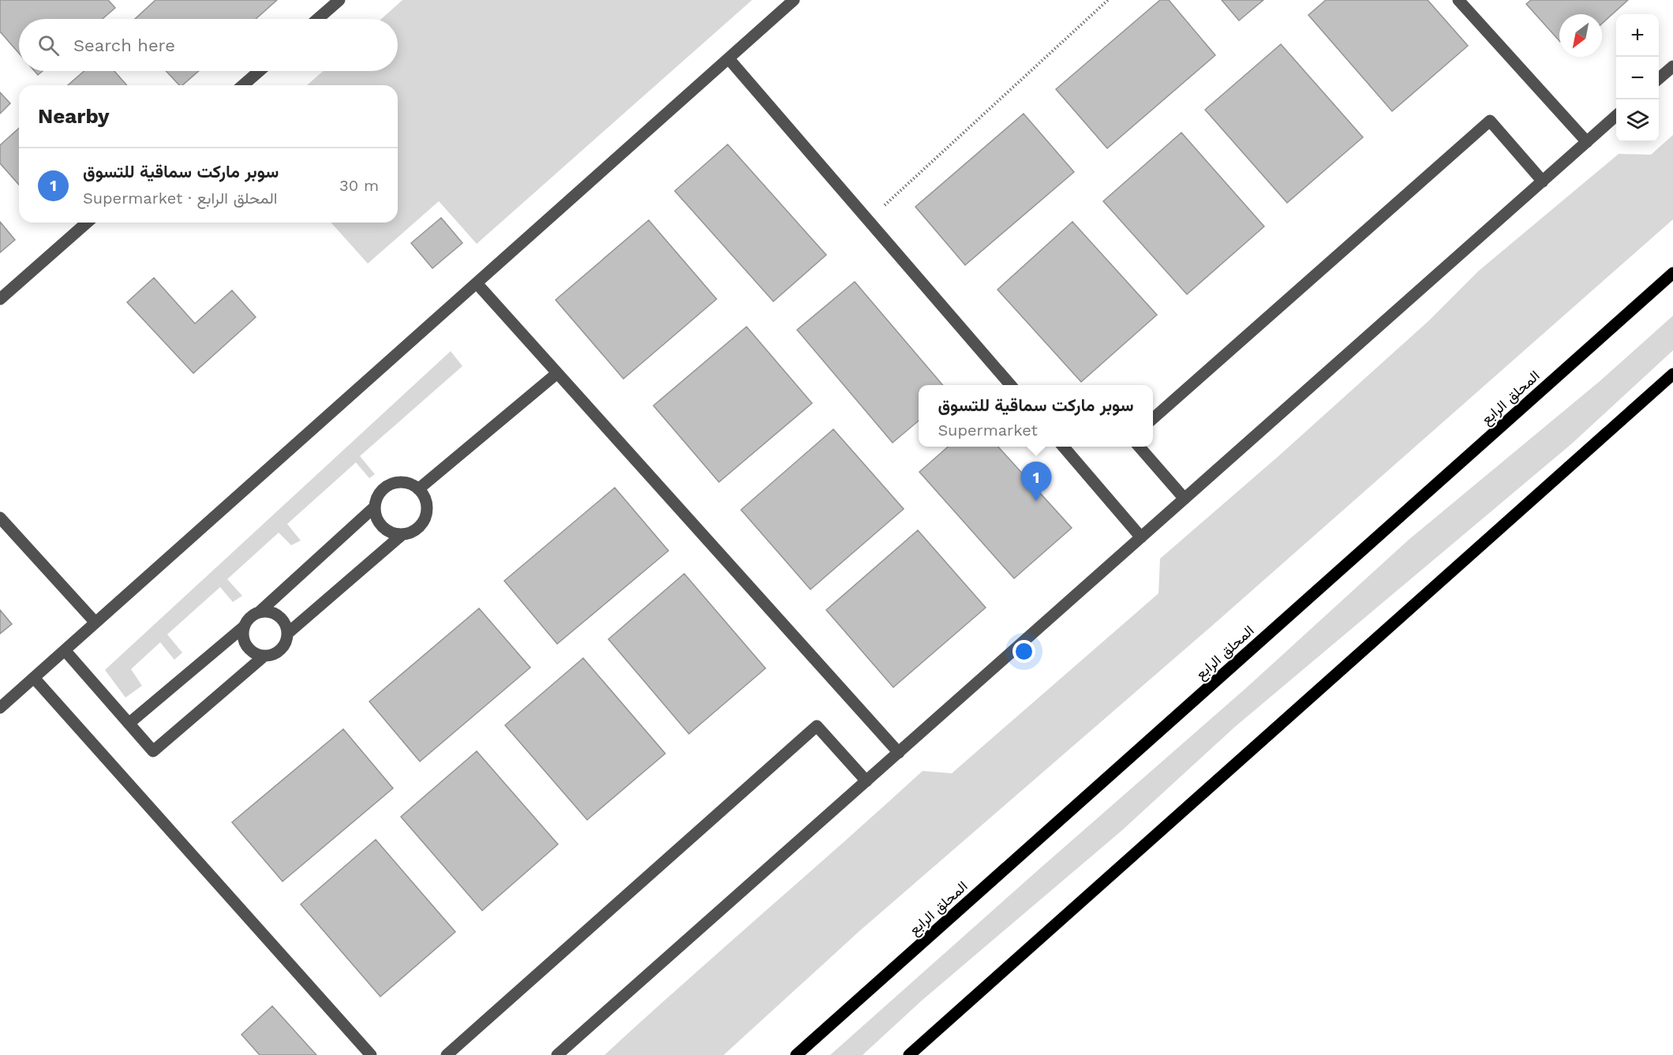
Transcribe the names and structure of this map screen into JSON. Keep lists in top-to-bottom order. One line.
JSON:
{"streets":{"main road":["المحلق الرابع"]},"north":"bottom left","page":{"map_buttons":["+","−"],"search":"Search here","heading":"Nearby","list":[{"mark":"1","name":"سوبر ماركت سماقية للتسوق","note":"Supermarket · المحلق الرابع","value":"30 m"}],"popup":["سوبر ماركت سماقية للتسوق","Supermarket"],"pins":"1"}}
